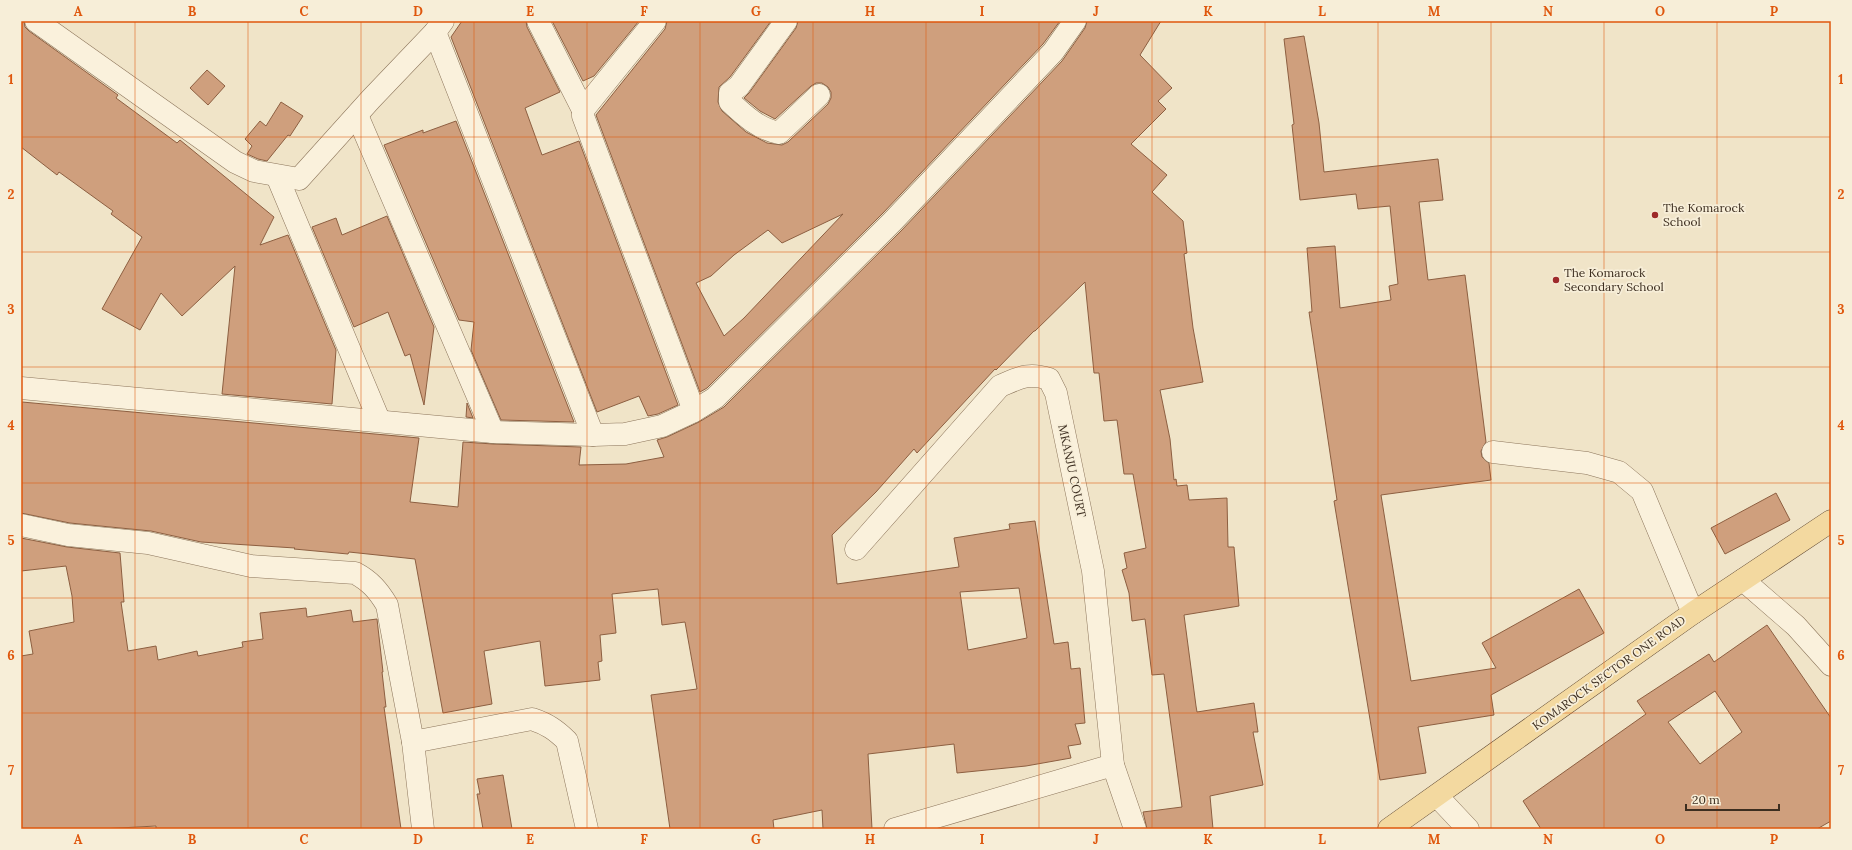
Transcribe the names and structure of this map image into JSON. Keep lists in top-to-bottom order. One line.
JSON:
{"streets":{"main road":["KOMAROCK SECTOR ONE ROAD"],"street":["MKANJU COURT"]},"places":["The Komarock School","The Komarock Secondary School"],"scale_bar":"20 m","grid":{"columns":["A","B","C","D","E","F","G","H","I","J","K","L","M","N","O","P"],"rows":["1","2","3","4","5","6","7"]}}
